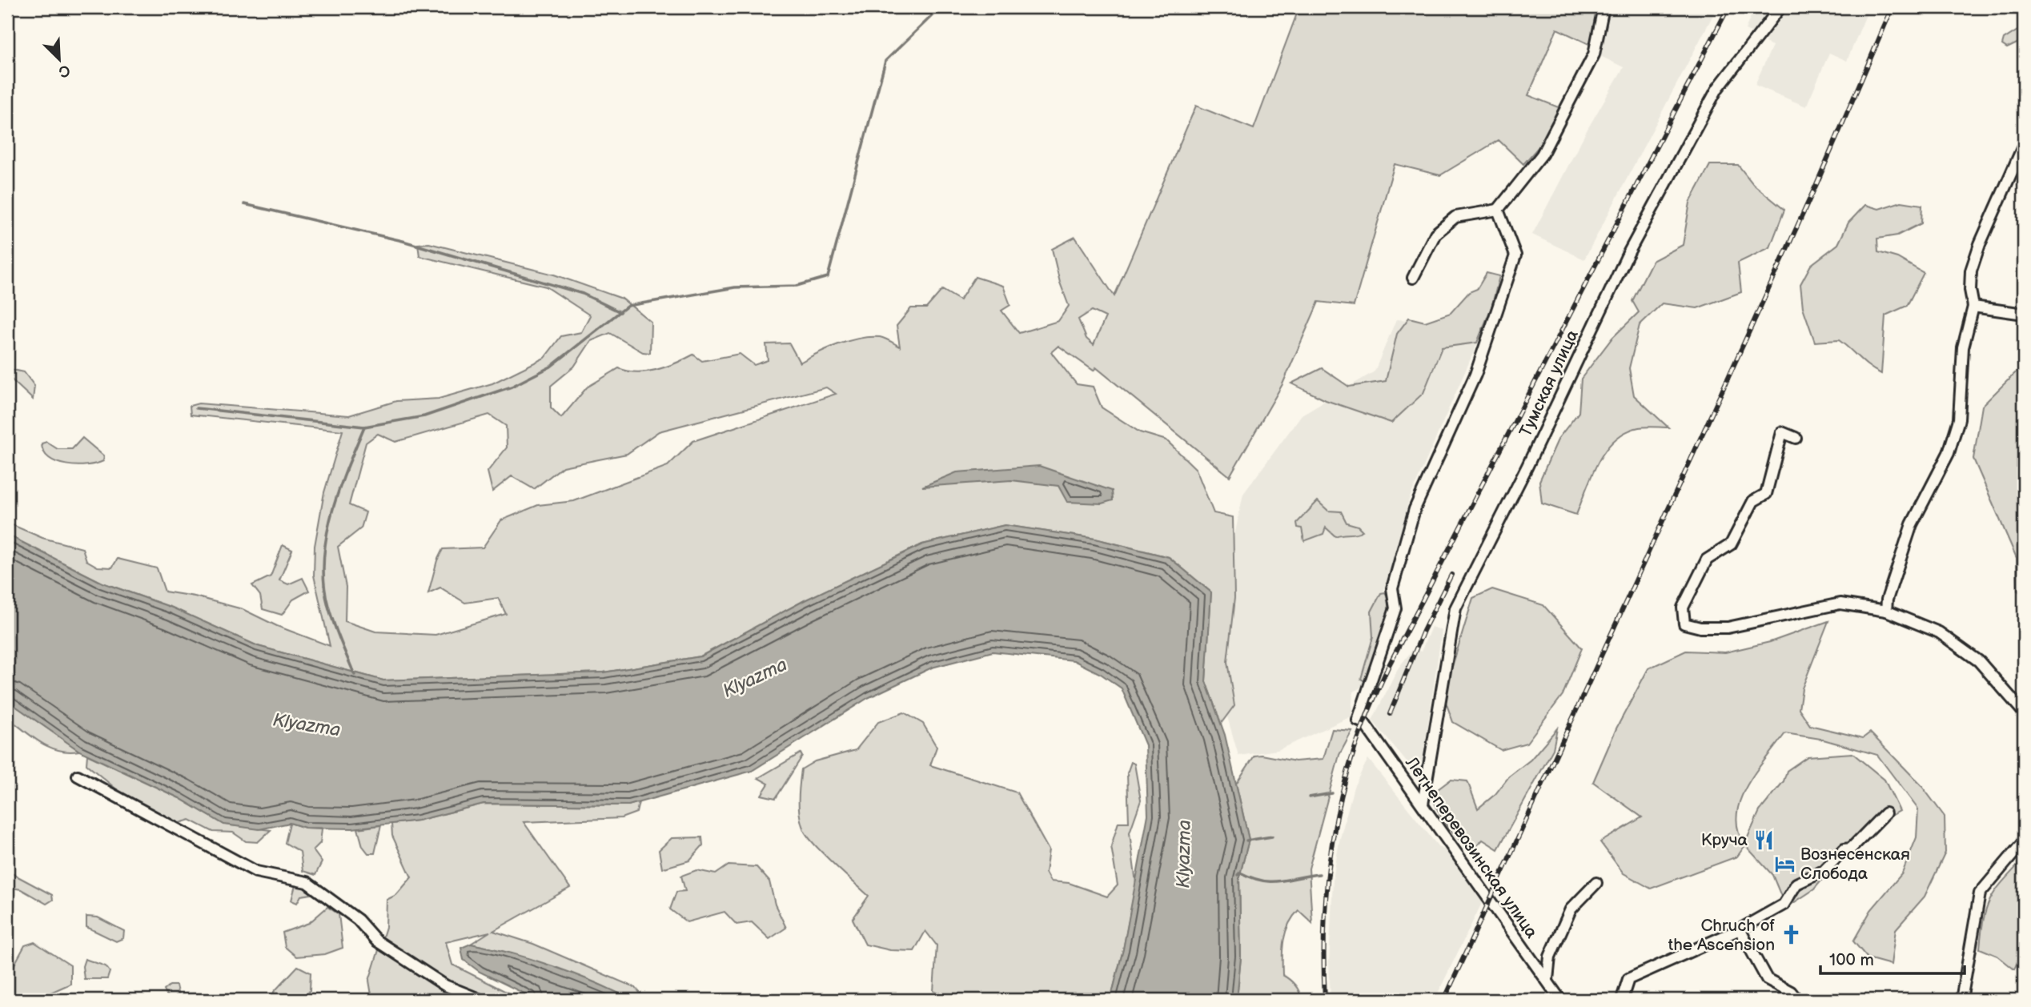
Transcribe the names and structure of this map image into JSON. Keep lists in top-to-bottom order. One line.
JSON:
{"streets":{"street":["Тумская улица","Летнеперевозинская улица"]},"crossings":[["Тумская улица","Летнеперевозинская улица"]],"water":["Klyazma"],"places":{"restaurant":["Круча"],"hotel":["Вознесенская Слобода"],"church":["Chruch of the Ascension"]},"scale_bar":"100 m","north":"bottom right"}
